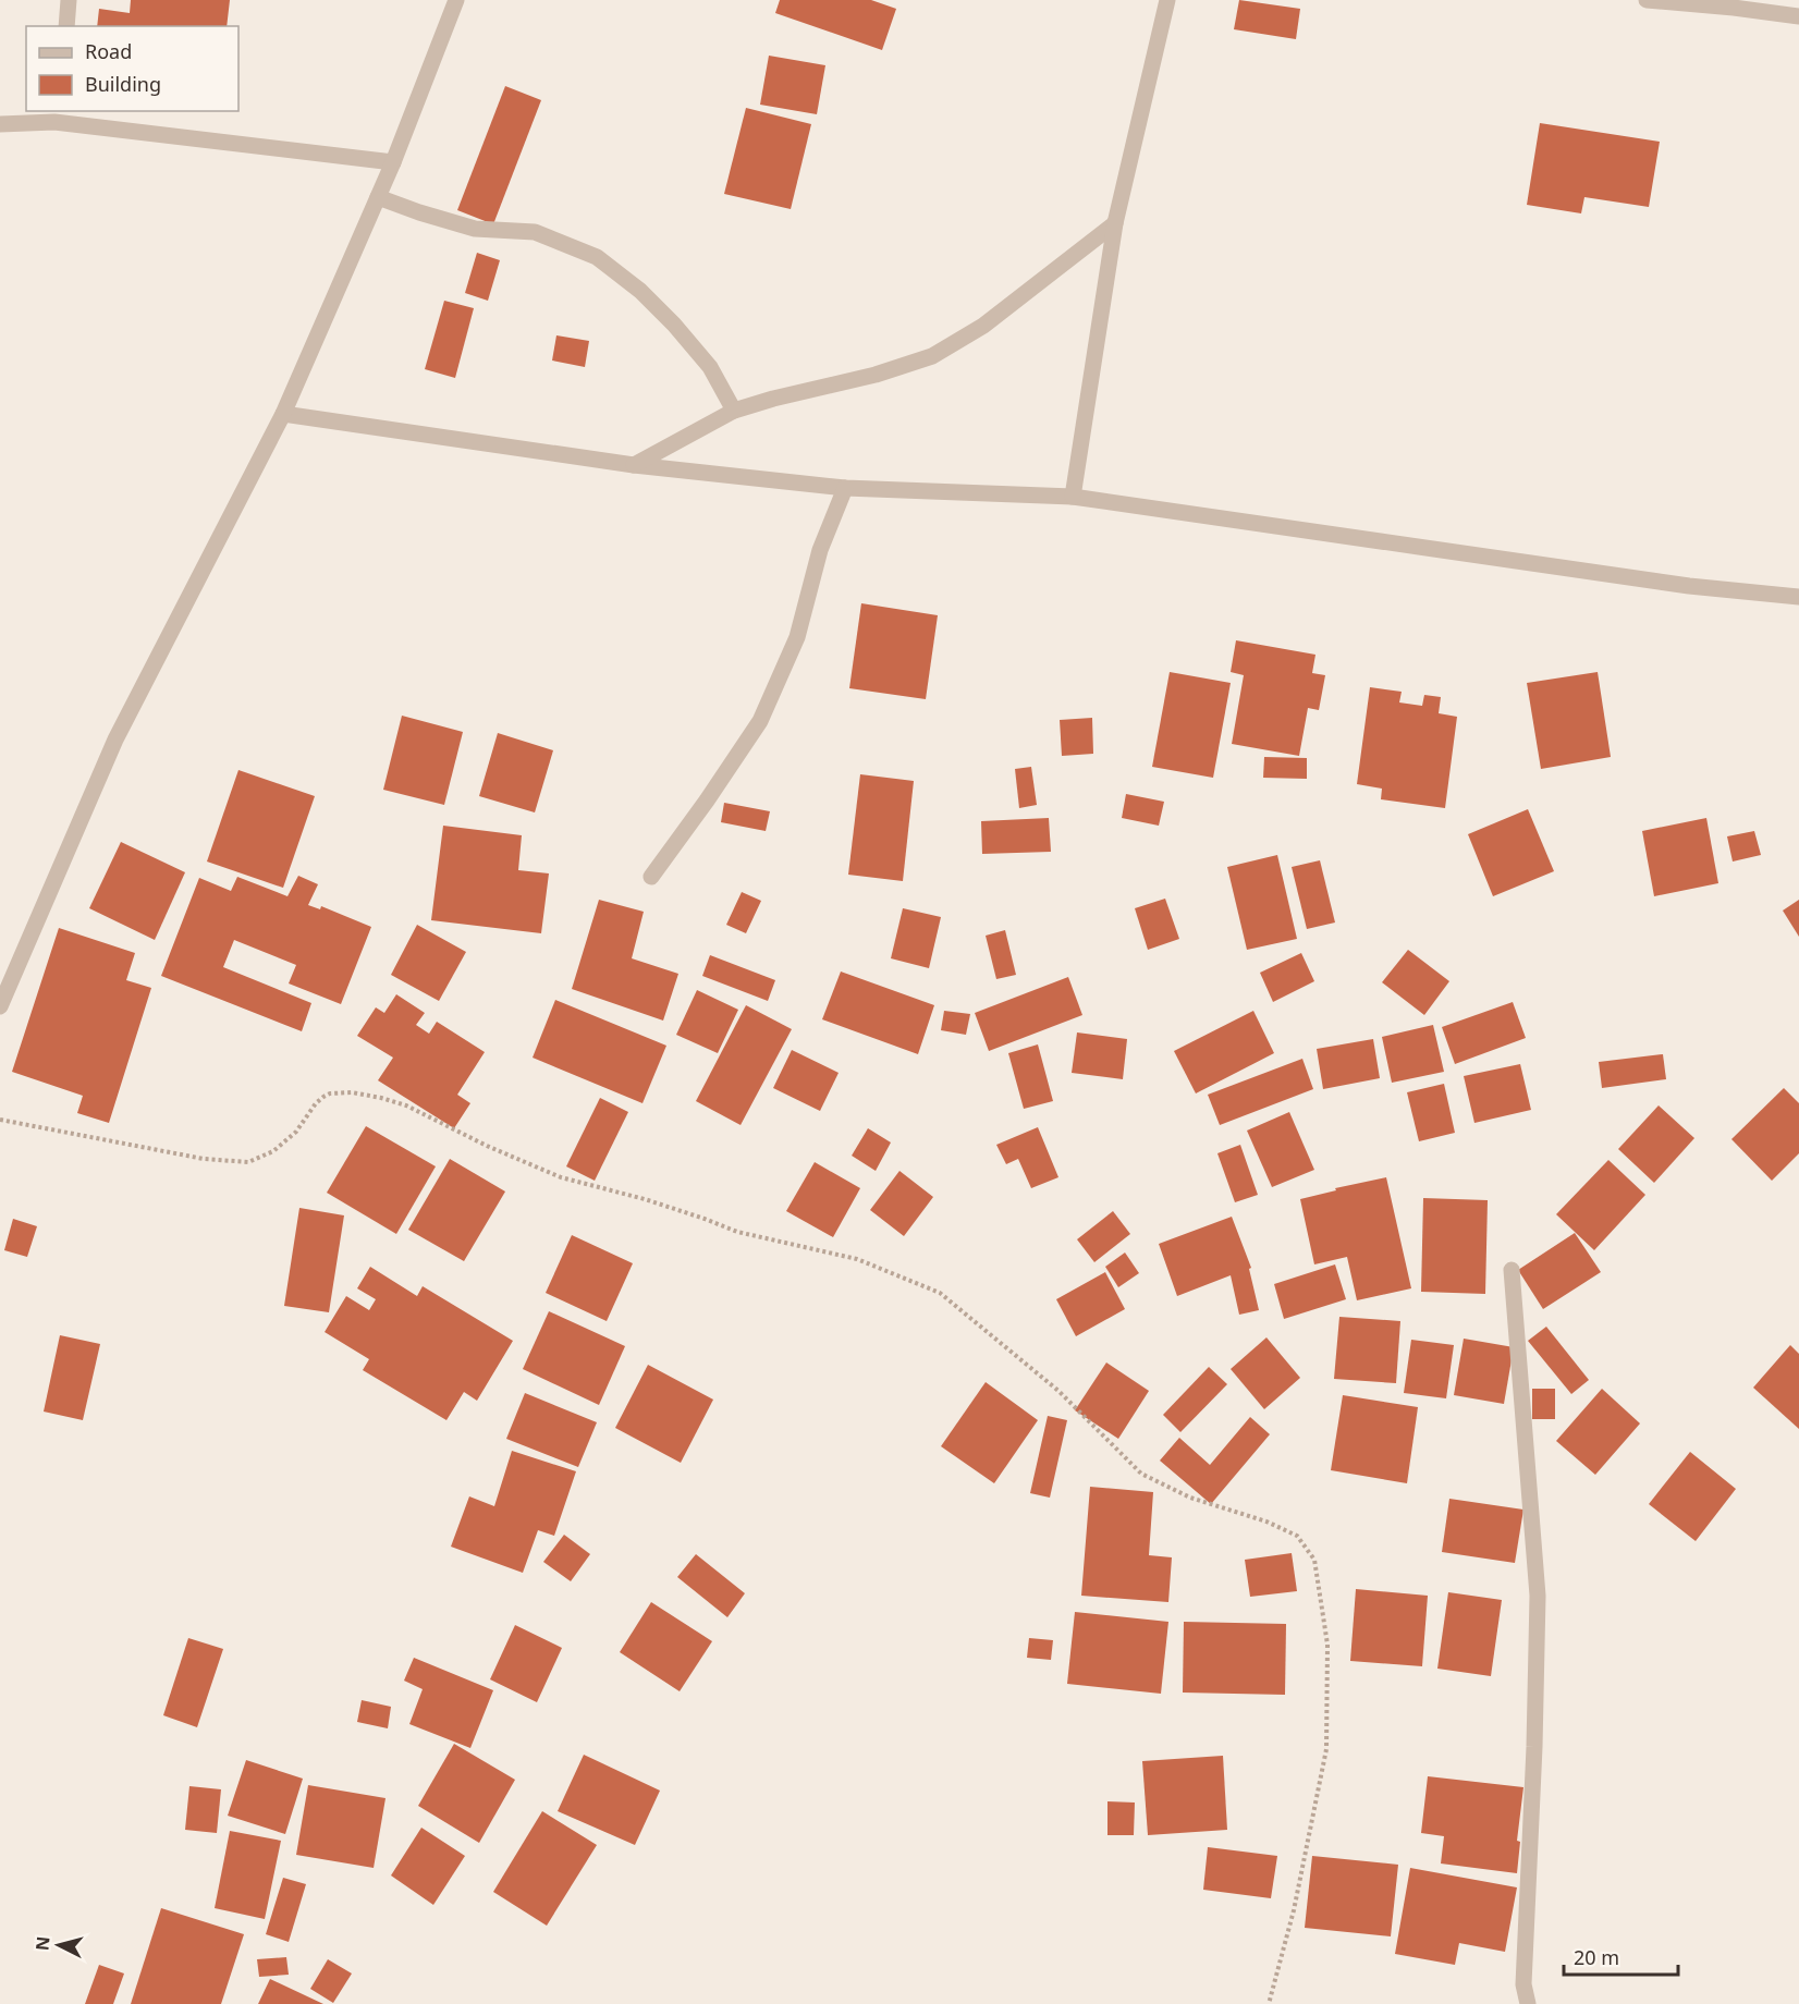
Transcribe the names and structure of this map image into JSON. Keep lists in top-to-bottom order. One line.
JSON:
{"legend":["Road","Building"],"scale_bar":"20 m","north":"left"}
